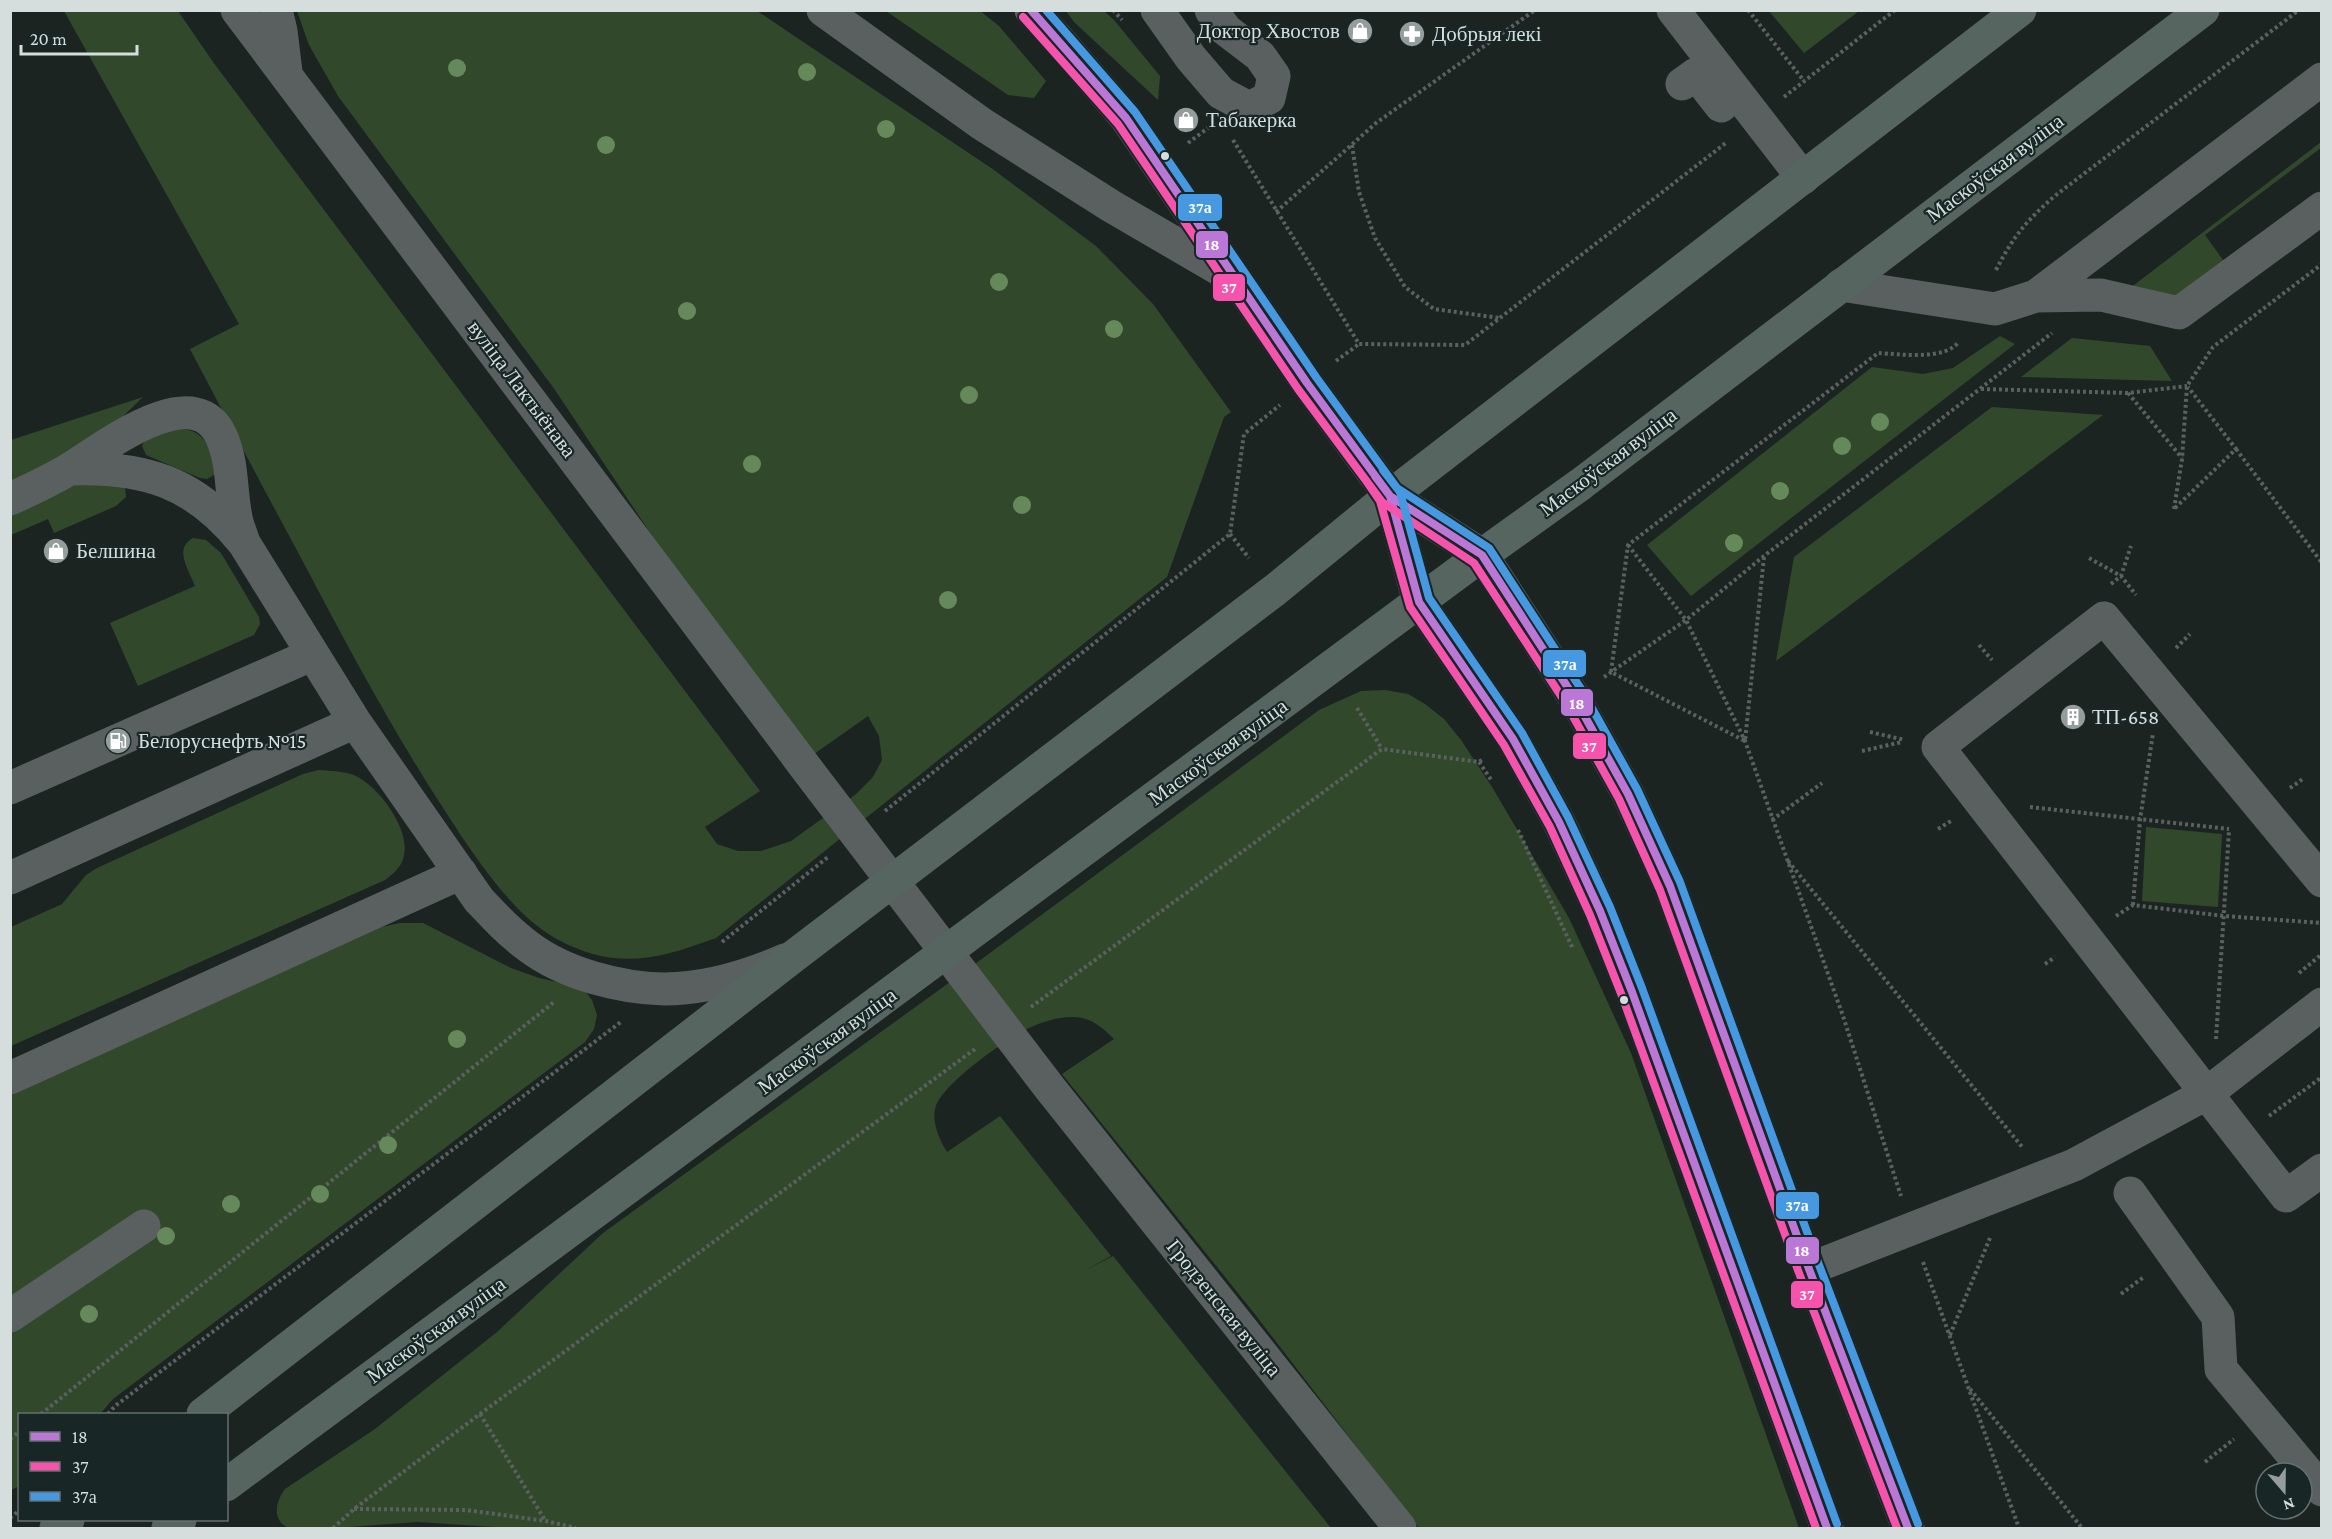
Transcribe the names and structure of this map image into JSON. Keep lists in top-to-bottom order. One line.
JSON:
{"streets":{"highway":["Маскоўская вуліца"],"street":["вуліца Лактыёнава","Гродзенская вуліца"]},"crossings":[["вуліца Лактыёнава","Гродзенская вуліца"]],"places":{"shop":["Доктор Хвостов","Табакерка","Белшина"],"pharmacy":["Добрыя лекі"],"building":["ТП-658"],"fuel station":["Белоруснефть №15"]},"lines":["transit line 18","transit line 37а","transit line 37"],"legend":["18","37","37а"],"scale_bar":"20 m","north":"bottom"}
